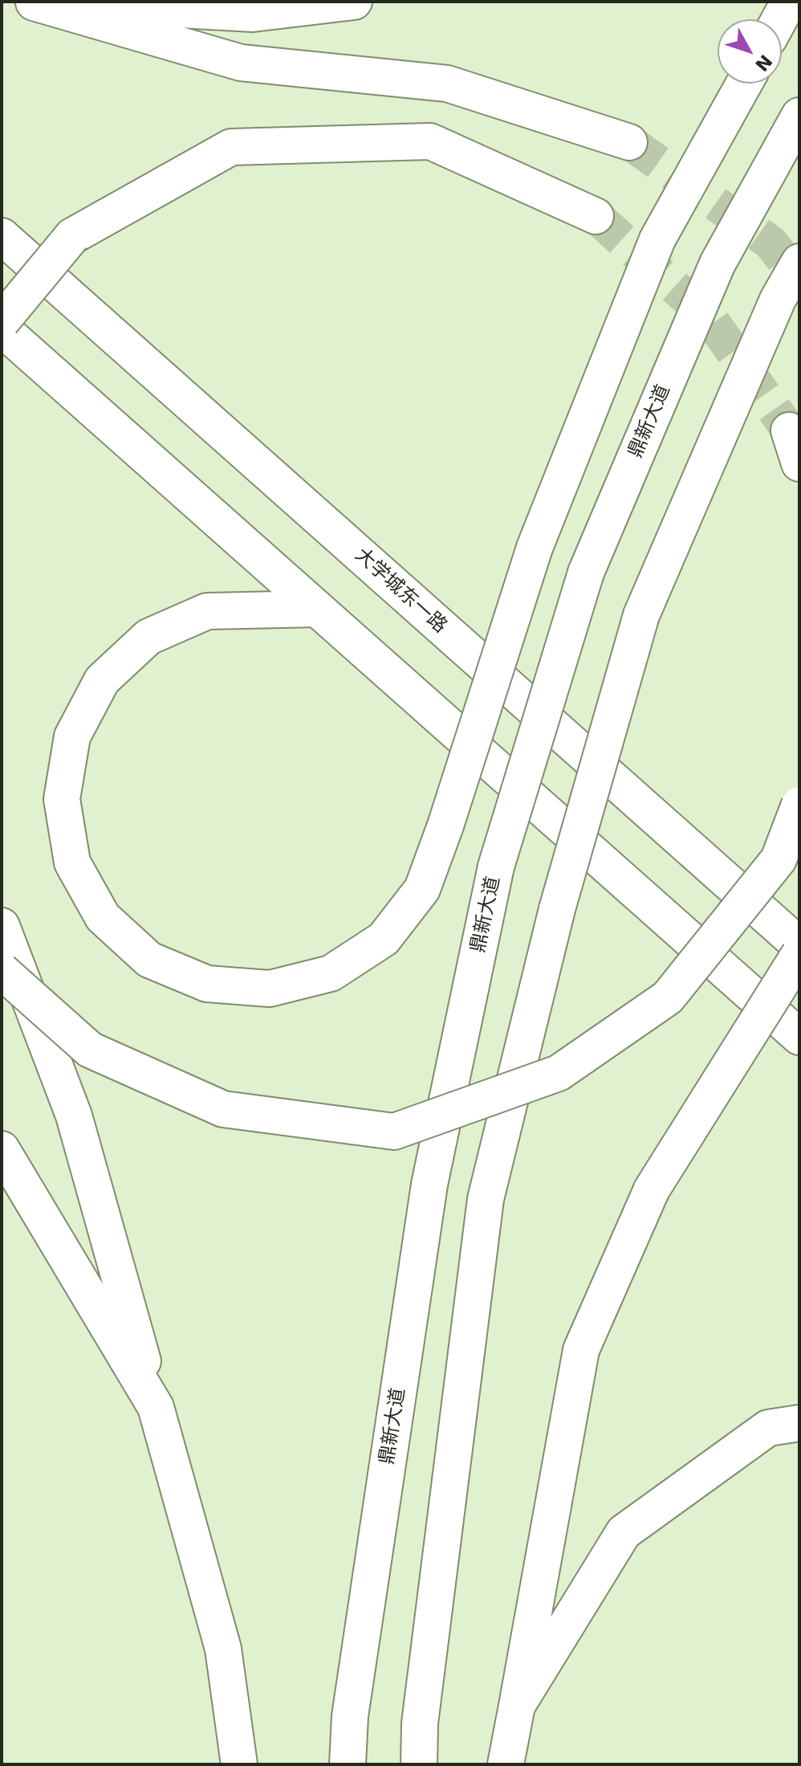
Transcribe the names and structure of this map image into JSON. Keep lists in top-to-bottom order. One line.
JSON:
{"streets":{"main road":["鼎新大道","大学城东一路"]},"north":"bottom right"}
